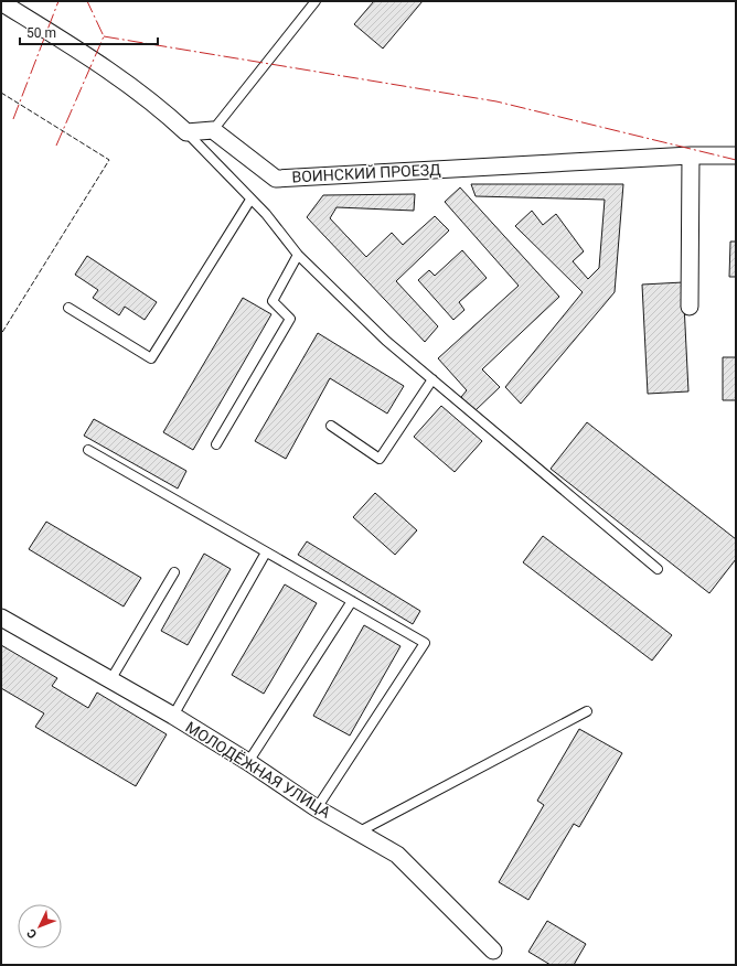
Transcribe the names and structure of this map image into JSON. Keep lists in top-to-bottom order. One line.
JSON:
{"streets":{"street":["ВОИНСКИЙ ПРОЕЗД","МОЛОДЁЖНАЯ УЛИЦА"]},"scale_bar":"50 m","north":"bottom left"}
